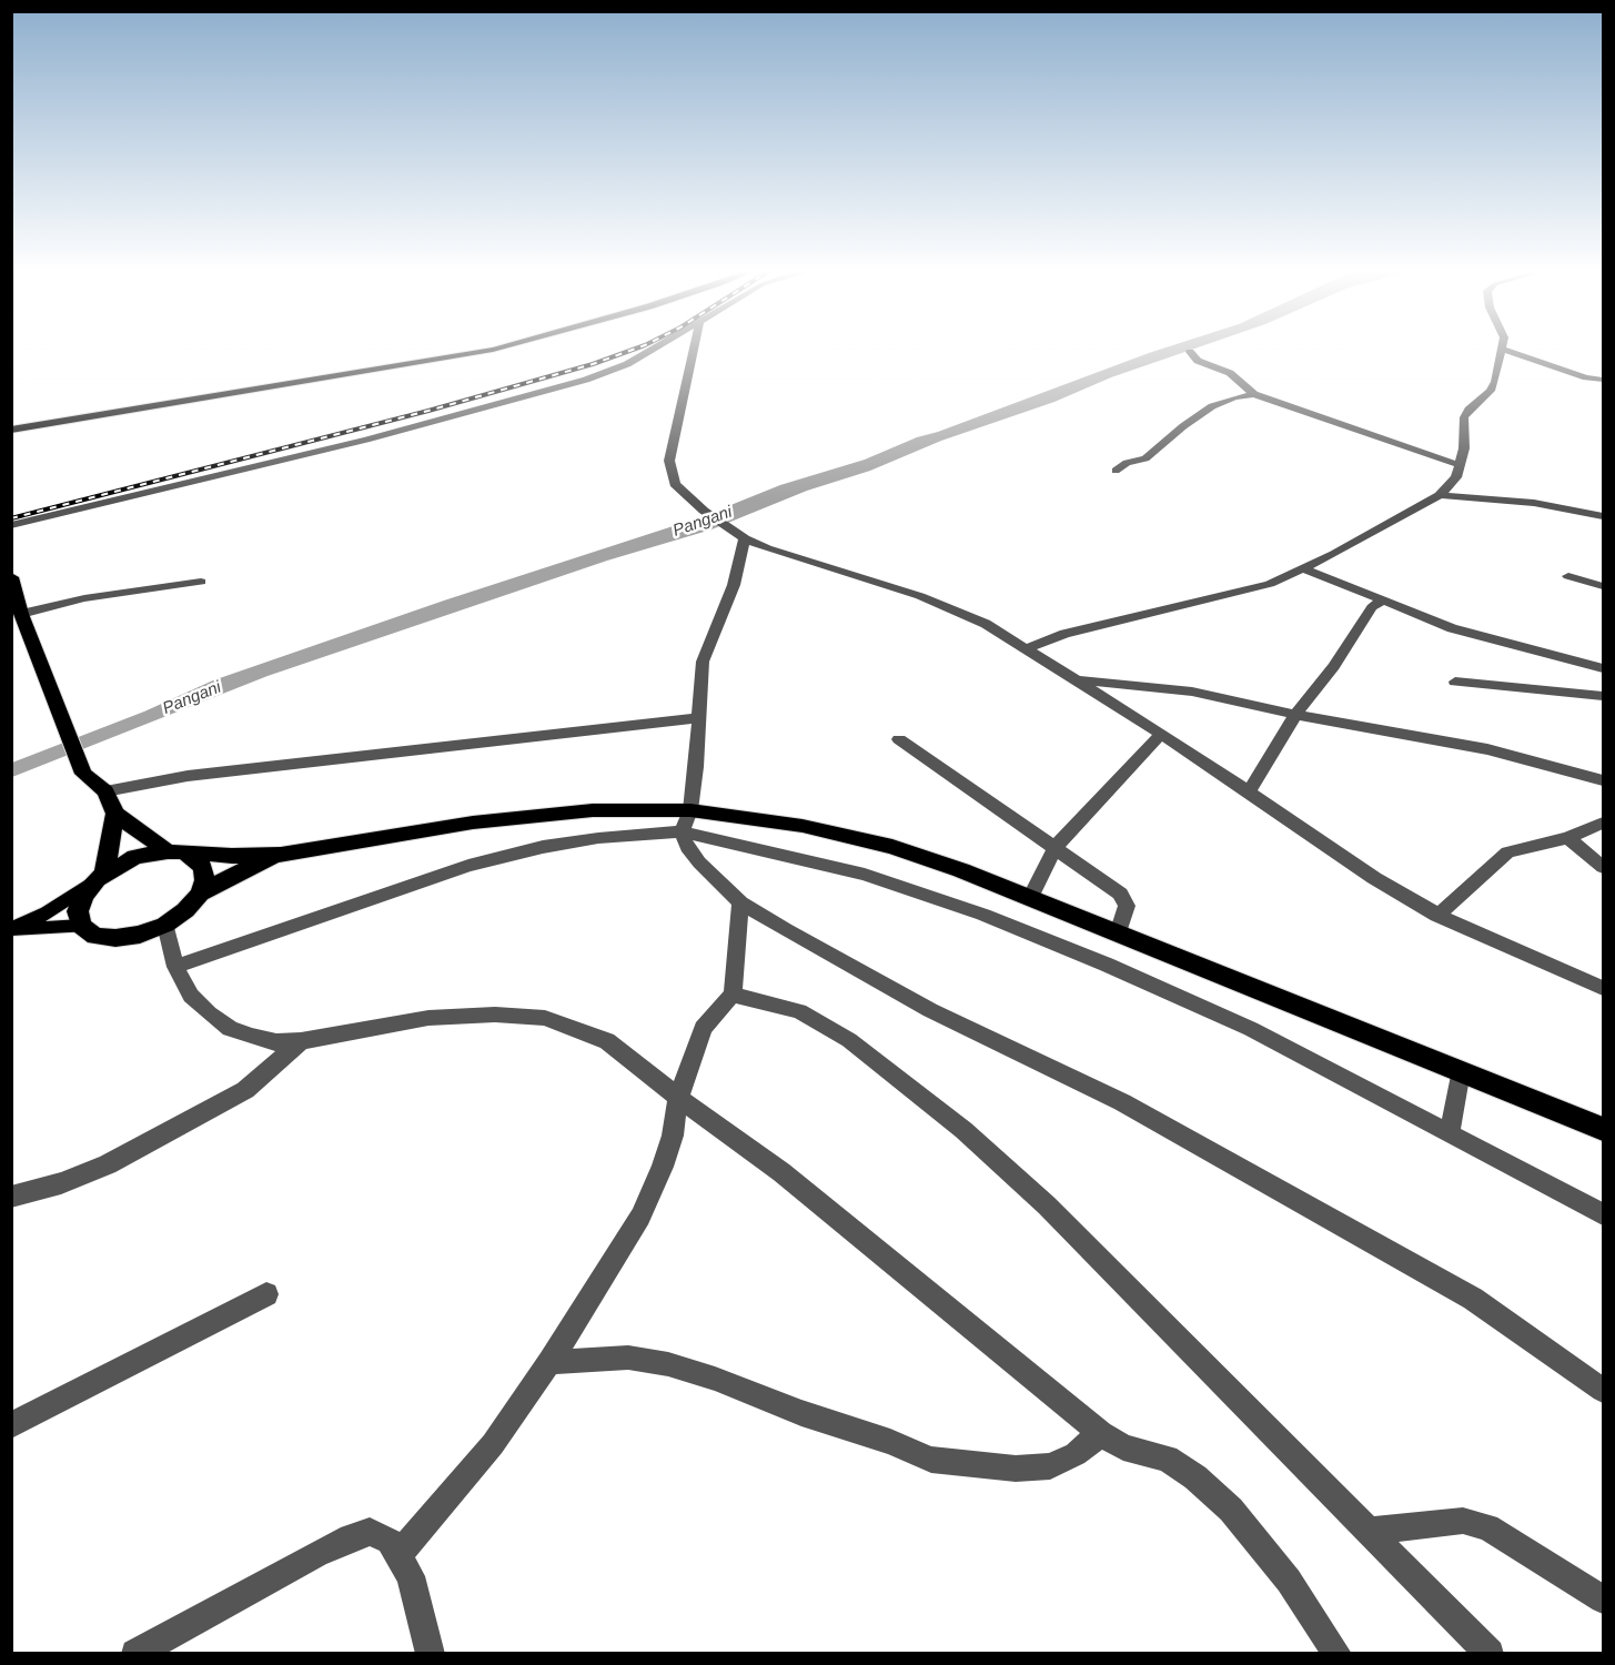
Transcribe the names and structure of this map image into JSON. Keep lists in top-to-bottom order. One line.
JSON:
{"water":["Pangani"]}
